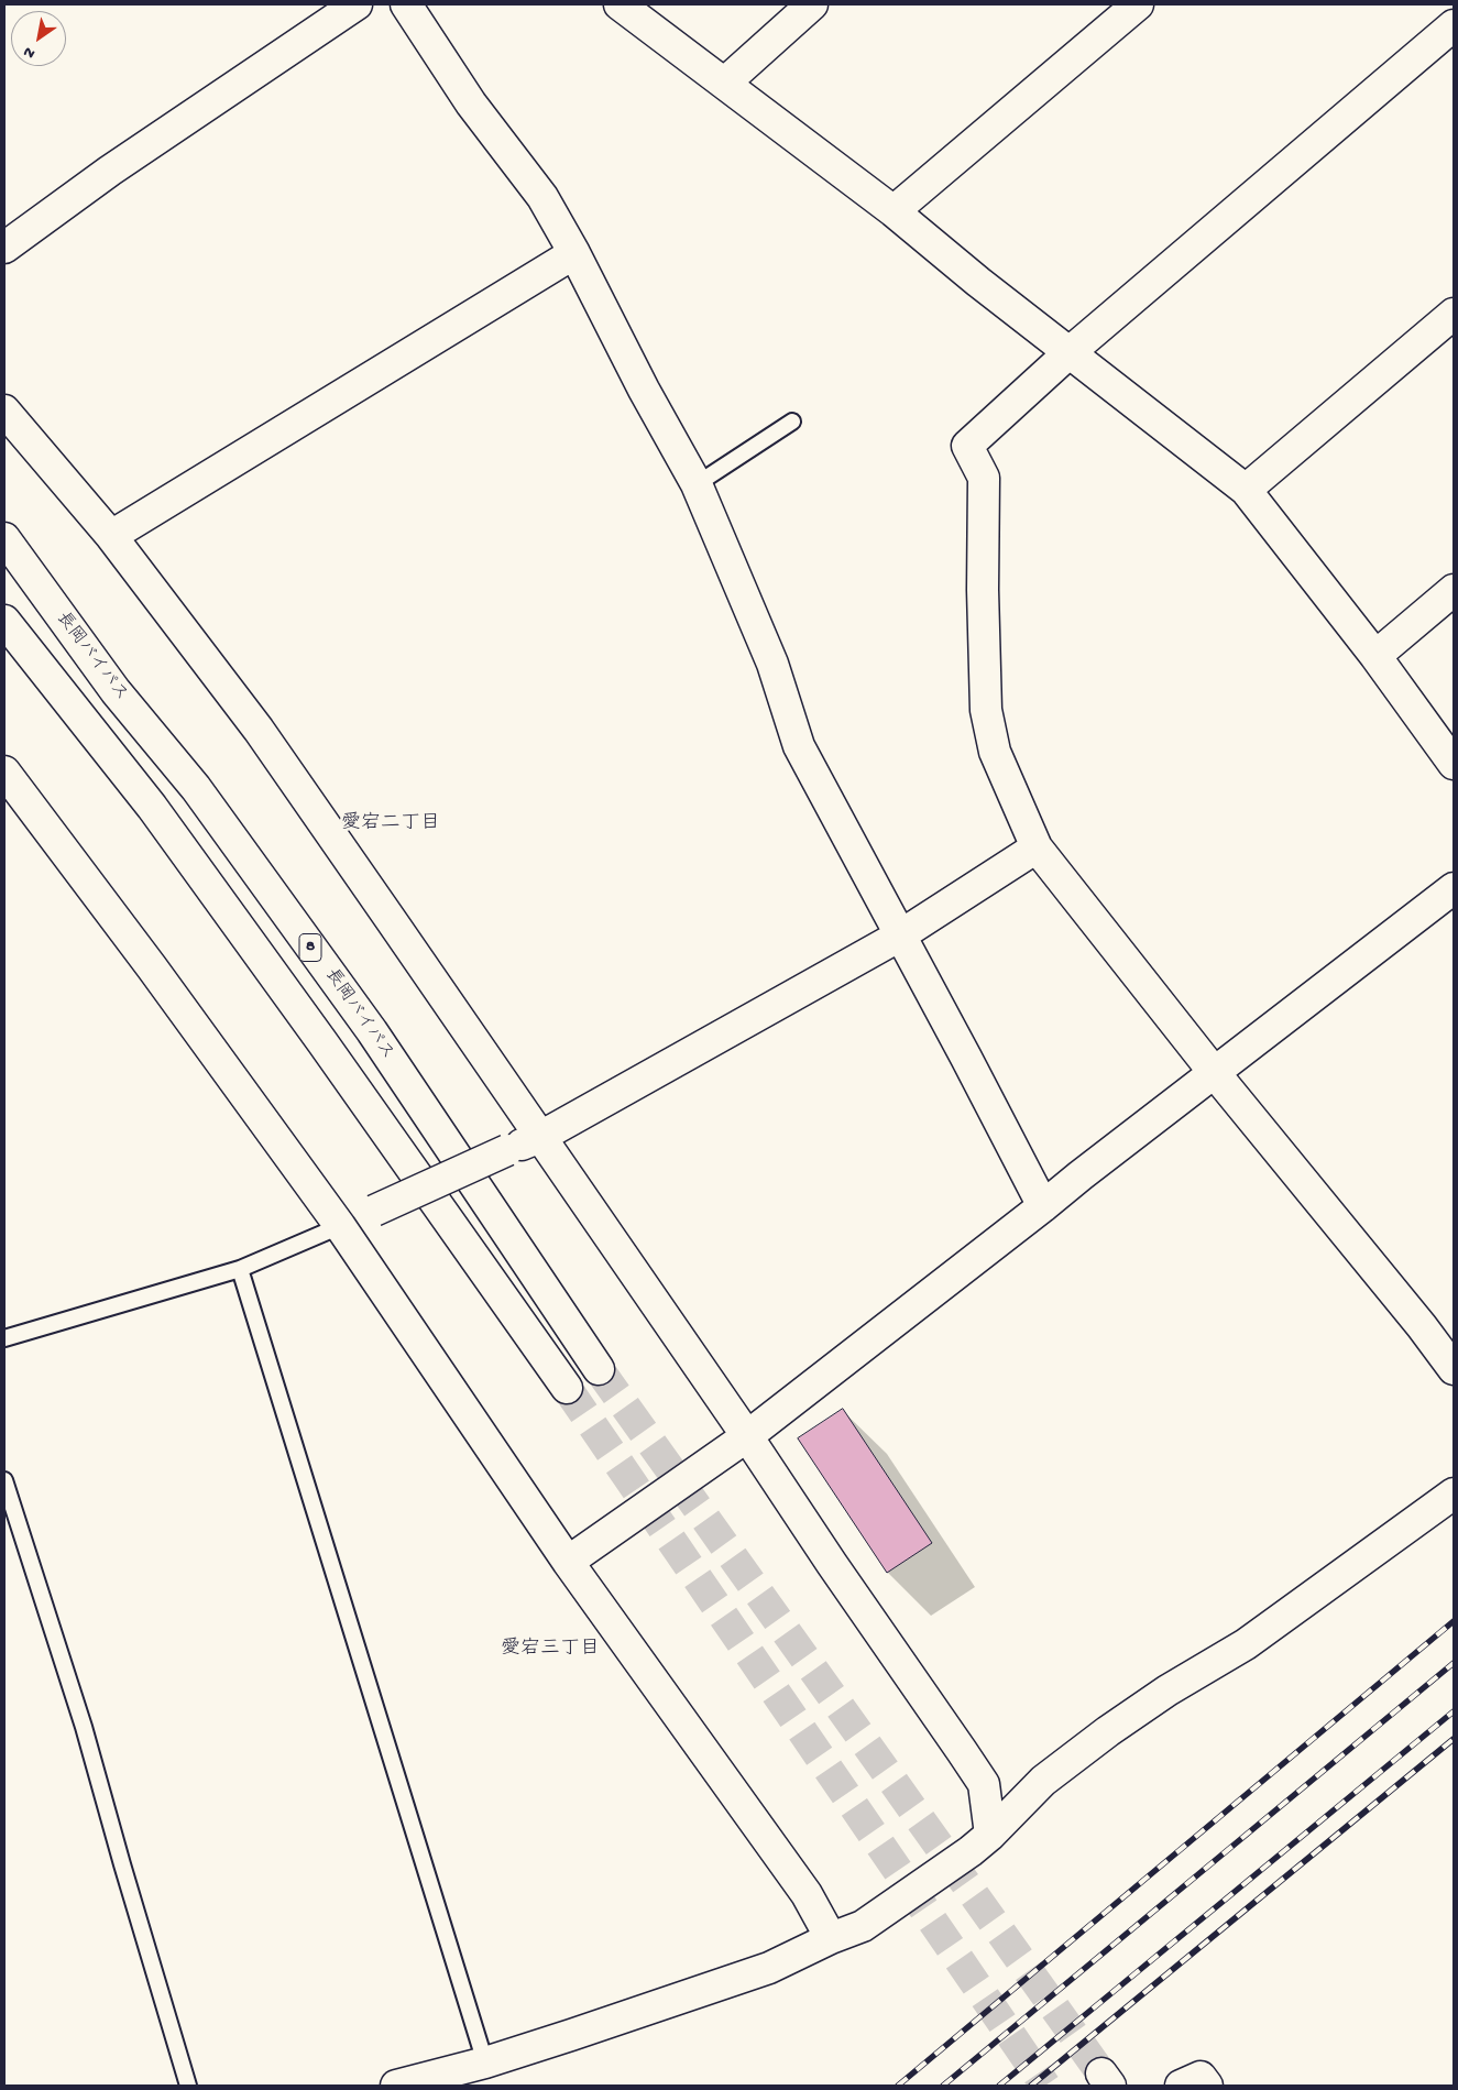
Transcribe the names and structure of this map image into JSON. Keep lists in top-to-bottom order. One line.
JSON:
{"streets":{"main road":["長岡バイパス","8"]},"districts":["愛宕二丁目","愛宕三丁目"],"north":"bottom left"}
